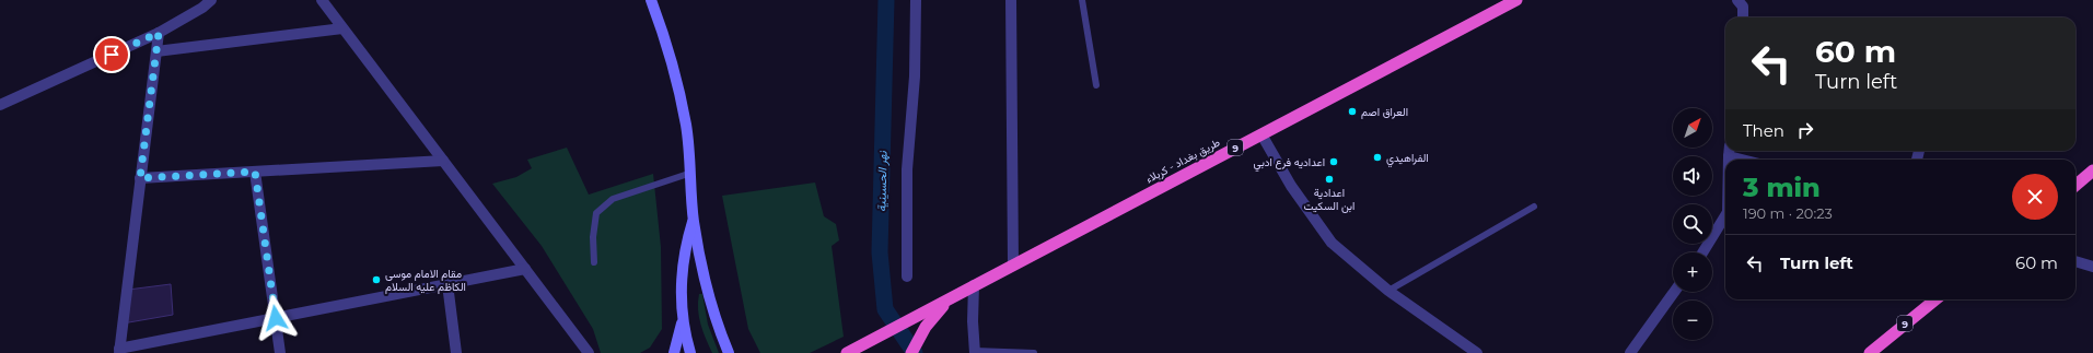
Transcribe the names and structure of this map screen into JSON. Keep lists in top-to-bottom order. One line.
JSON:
{"streets":{"highway":["9","طريق بغداد - كربلاء"]},"water":["نهر الحسينية"],"places":["العراق اصم","الفراهيدي","اعداديه فرع ادبي","اعدادية ابن السكيت","مقام الامام موسى الكاظم عليه السلام"],"north":"top right","page":{"turn":["60 m","Turn left"],"map_buttons":["+","−"],"then":"Then","heading":["3 min","190 m · 20:23"],"list":[{"name":"Turn left","value":"60 m"}]}}
